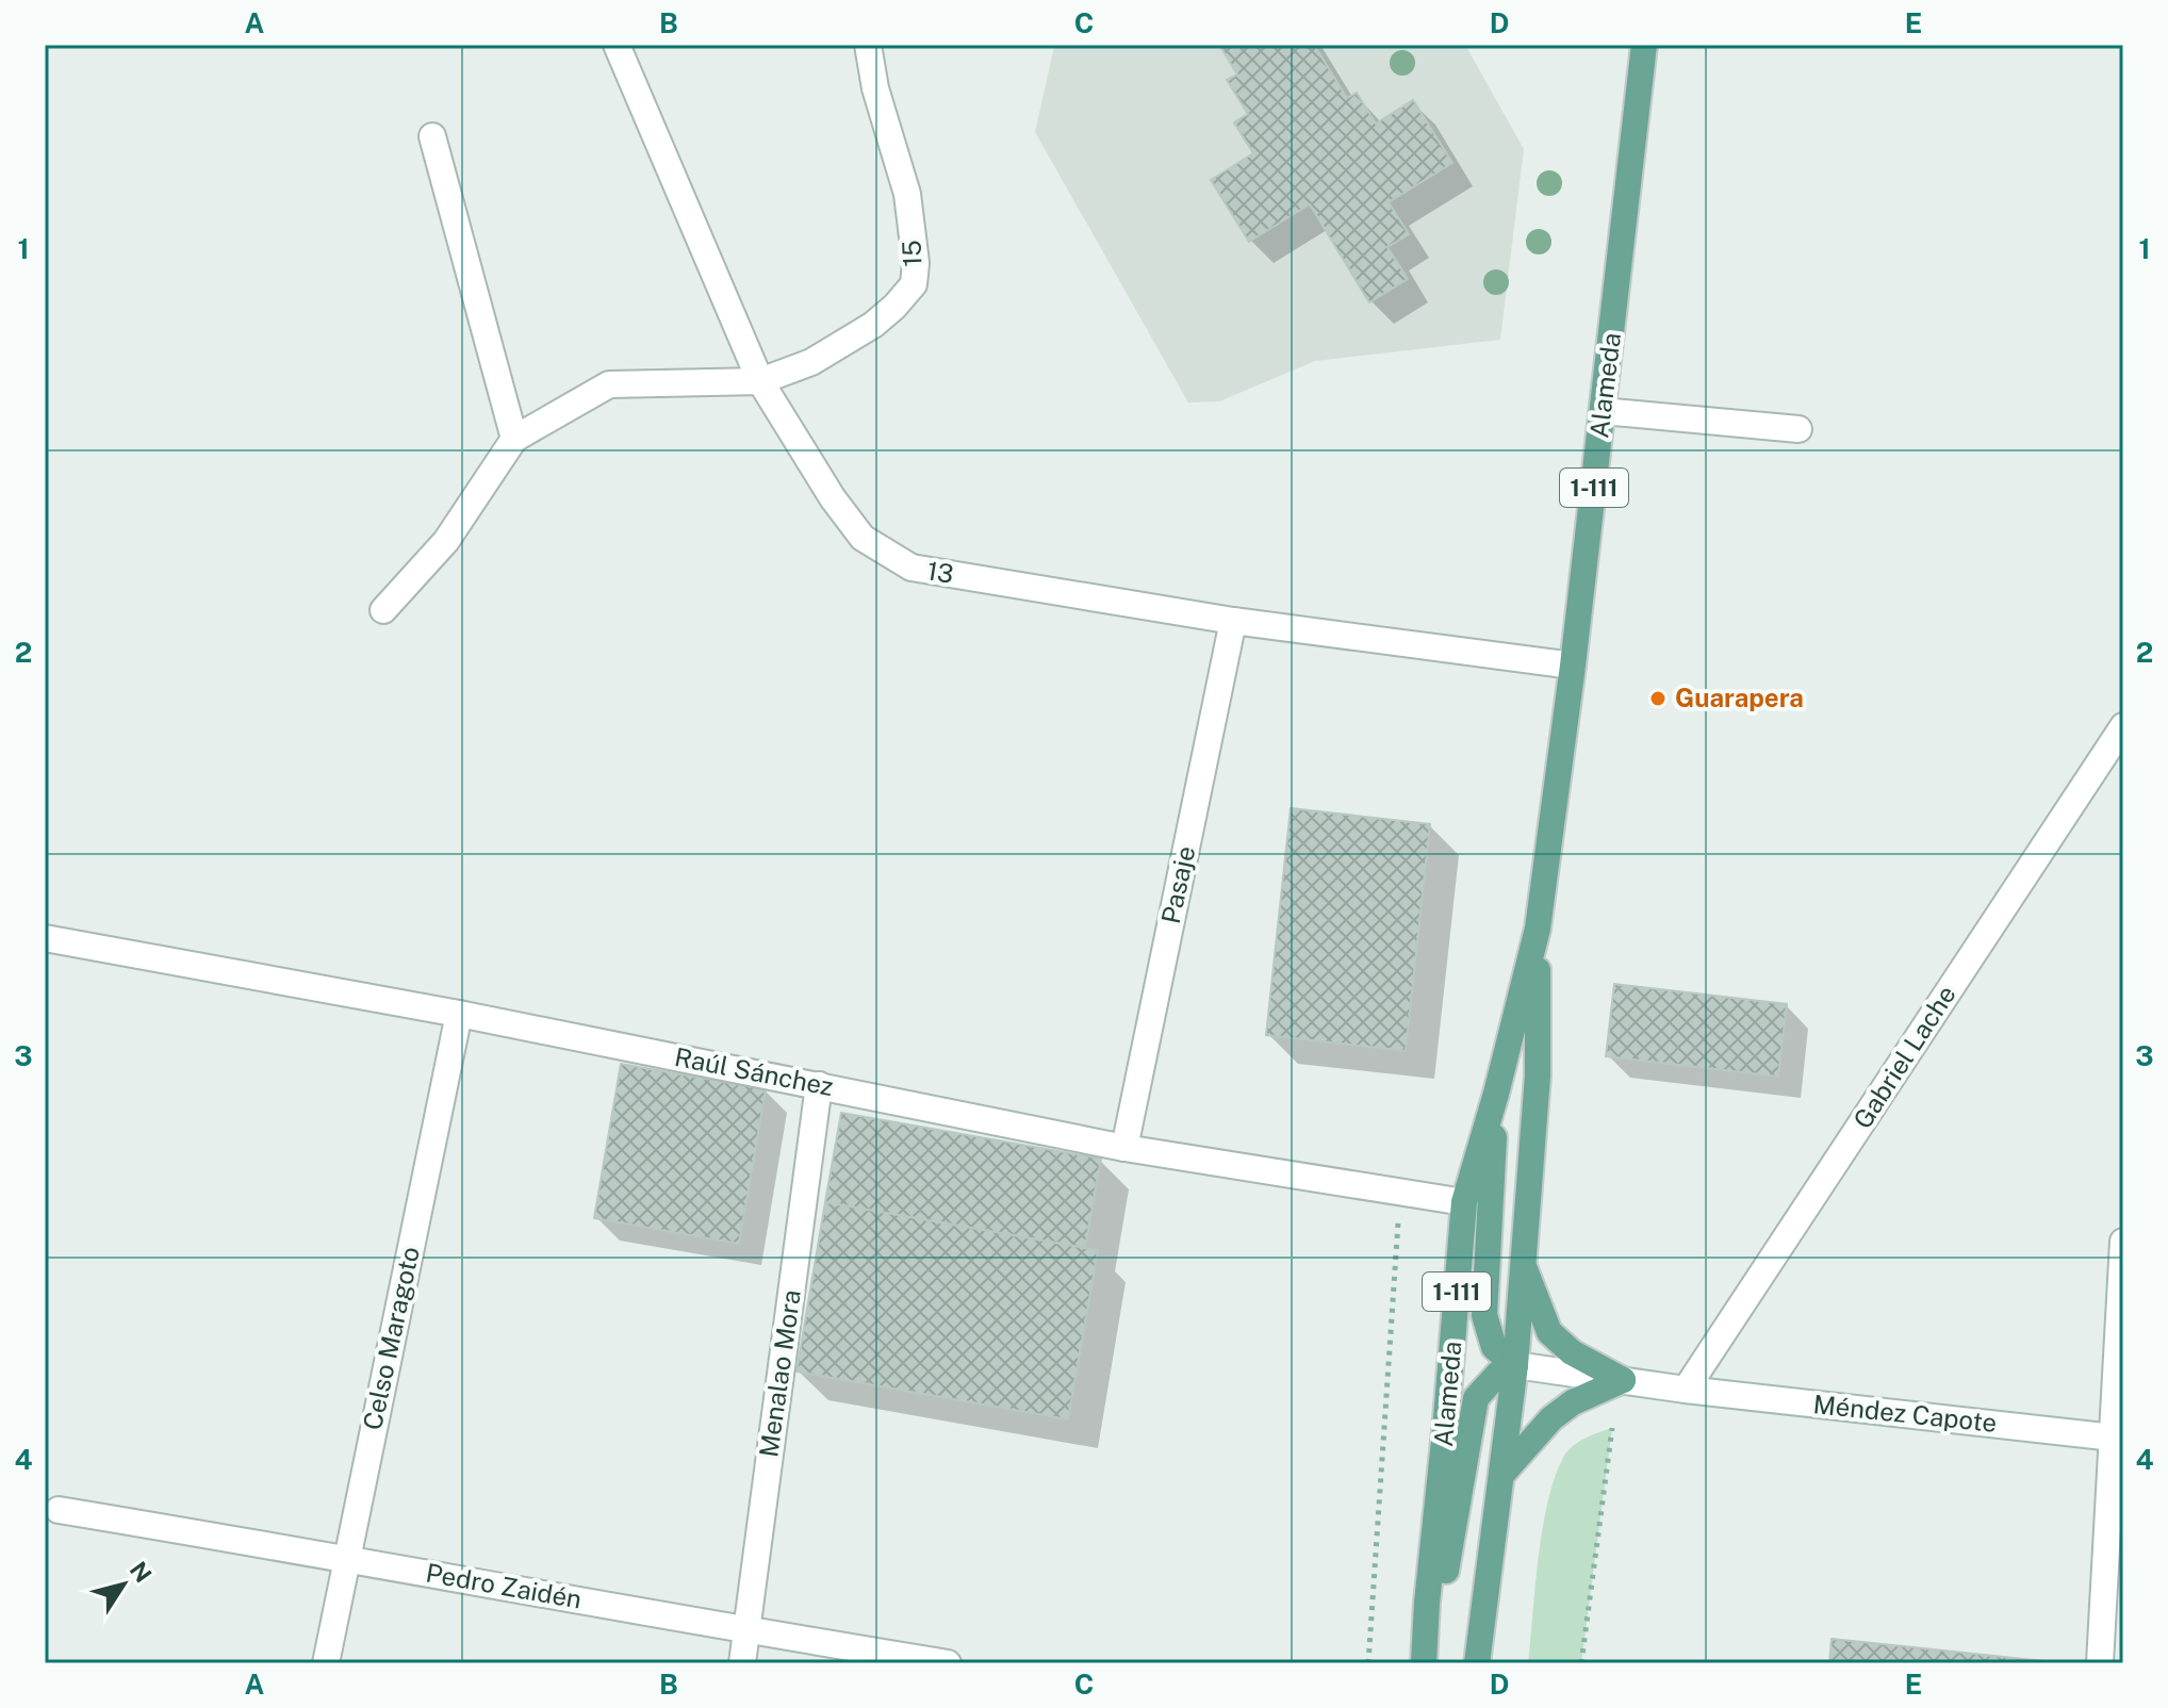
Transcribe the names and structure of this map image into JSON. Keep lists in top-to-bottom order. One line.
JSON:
{"streets":{"main road":["Alameda","1-111"],"street":["15","13","Pasaje","Gabriel Lache","Raúl Sánchez","Celso Maragoto","Menalao Mora","Méndez Capote","Pedro Zaidén"]},"crossings":[["15","13"],["Alameda","13"],["Alameda","Raúl Sánchez"],["Alameda","Méndez Capote"],["13","Pasaje"],["Pasaje","Raúl Sánchez"],["Gabriel Lache","Méndez Capote"],["Raúl Sánchez","Celso Maragoto"],["Raúl Sánchez","Menalao Mora"],["Celso Maragoto","Pedro Zaidén"],["Menalao Mora","Pedro Zaidén"]],"places":["Guarapera"],"north":"top right","grid":{"columns":["A","B","C","D","E"],"rows":["1","2","3","4"]}}
